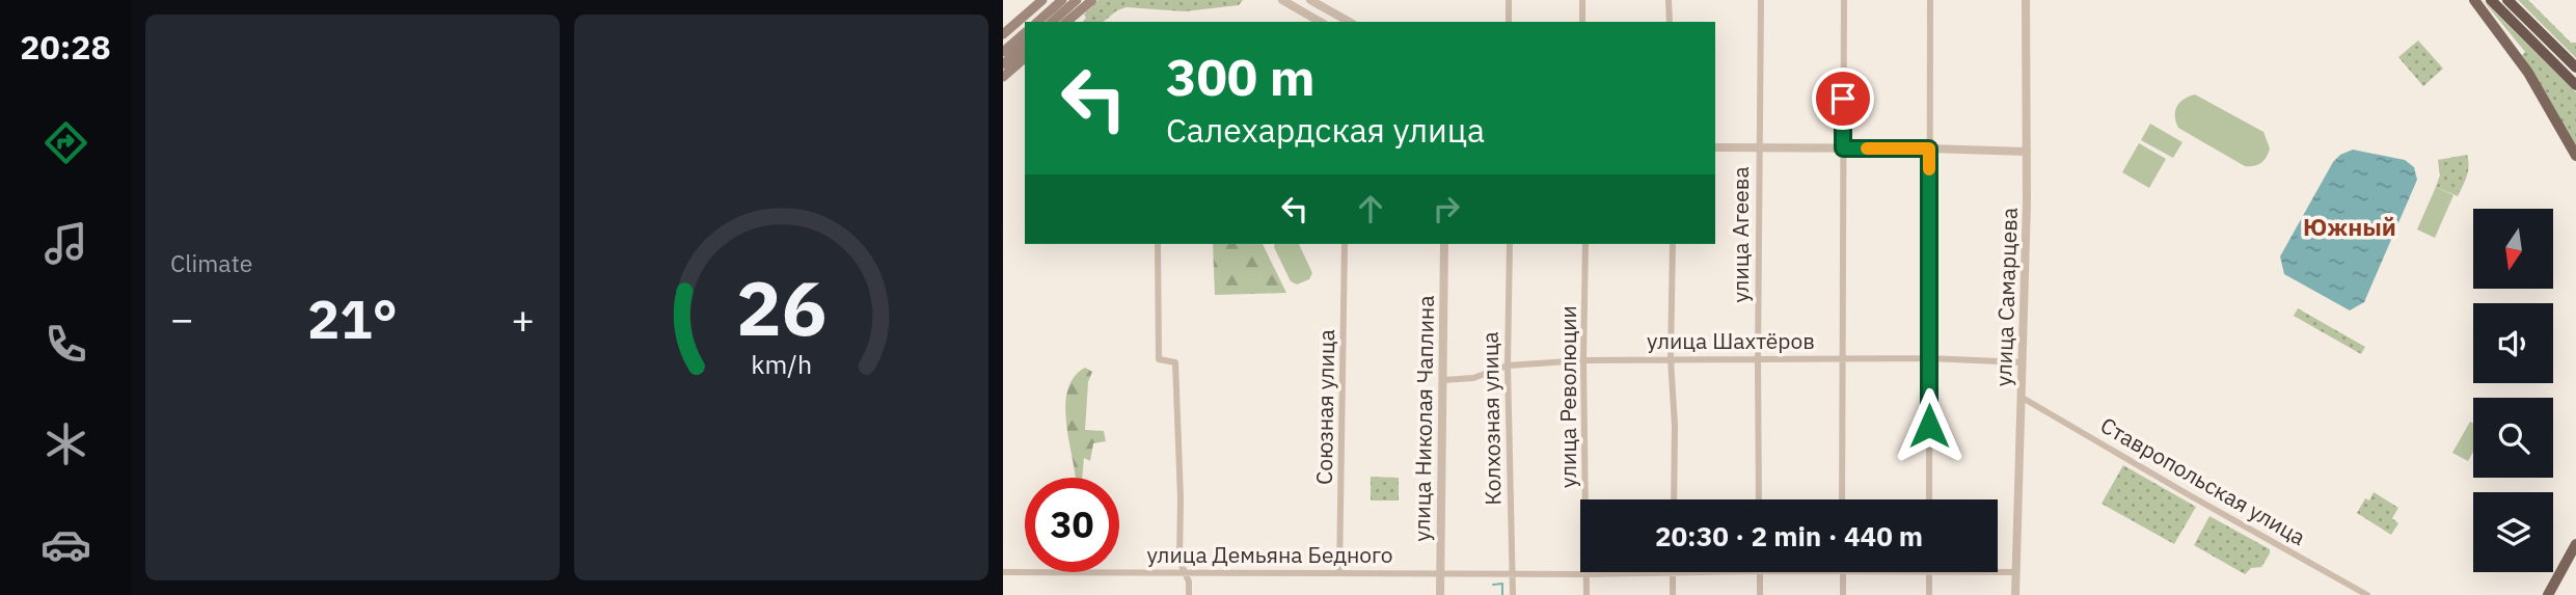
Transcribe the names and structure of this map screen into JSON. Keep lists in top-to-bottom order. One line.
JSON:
{"streets":{"street":["улица Агеева","улица Самарцева","улица Шахтёров","улица Революции","Союзная улица","улица Николая Чаплина","Колхозная улица","Ставропольская улица","улица Демьяна Бедного"]},"crossings":[["улица Агеева","улица Шахтёров"],["улица Самарцева","улица Шахтёров"],["улица Самарцева","Ставропольская улица"],["улица Самарцева","улица Демьяна Бедного"],["улица Шахтёров","улица Революции"],["улица Шахтёров","улица Николая Чаплина"],["улица Шахтёров","Колхозная улица"],["улица Революции","улица Демьяна Бедного"],["Союзная улица","улица Демьяна Бедного"],["улица Николая Чаплина","улица Демьяна Бедного"],["Колхозная улица","улица Демьяна Бедного"]],"districts":["Южный"],"north":"bottom","page":{"tabs":"20:28","tile":"Climate","turn":["300 m","Салехардская улица"],"heat":["−","21°","+"],"limit":"30","trip":"20:30 · 2 min · 440 m","gauge":["26","km/h"]}}
